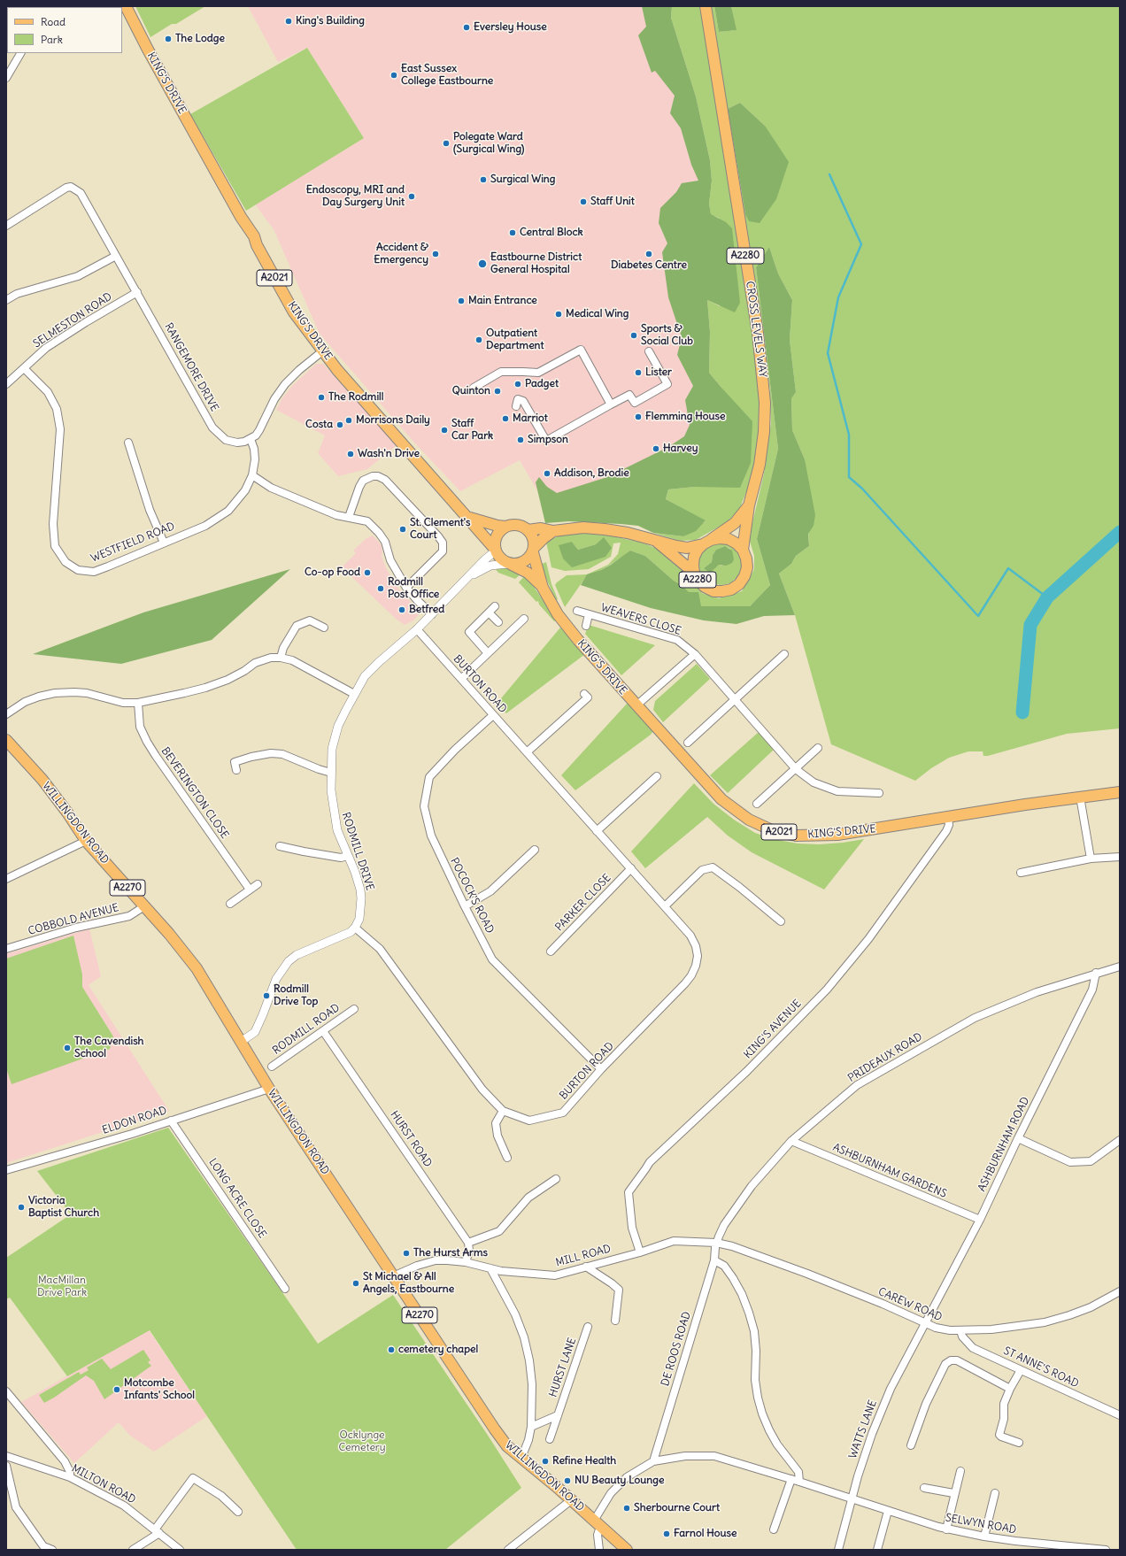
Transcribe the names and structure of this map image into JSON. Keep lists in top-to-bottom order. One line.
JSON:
{"streets":{"main road":["KING'S DRIVE","A2280","A2021","CROSS LEVELS WAY","WILLINGDON ROAD","A2270"],"street":["SELMESTON ROAD","RANGEMORE DRIVE","WESTFIELD ROAD","WEAVERS CLOSE","BURTON ROAD","BEVERINGTON CLOSE","RODMILL DRIVE","POCOCK'S ROAD","PARKER CLOSE","COBBOLD AVENUE","RODMILL ROAD","KING'S AVENUE","PRIDEAUX ROAD","ELDON ROAD","HURST ROAD","ASHBURNHAM ROAD","ASHBURNHAM GARDENS","LONG ACRE CLOSE","MILL ROAD","CAREW ROAD","DE ROOS ROAD","HURST LANE","ST ANNE'S ROAD","WATTS LANE","MILTON ROAD","SELWYN ROAD"]},"crossings":[["KING'S DRIVE","A2021"],["KING'S DRIVE","CROSS LEVELS WAY"],["KING'S DRIVE","RODMILL DRIVE"],["KING'S DRIVE","KING'S AVENUE"],["A2021","CROSS LEVELS WAY"],["A2021","RODMILL DRIVE"],["SELMESTON ROAD","RANGEMORE DRIVE"],["SELMESTON ROAD","WESTFIELD ROAD"],["CROSS LEVELS WAY","RODMILL DRIVE"],["RANGEMORE DRIVE","WESTFIELD ROAD"],["BURTON ROAD","RODMILL DRIVE"],["BURTON ROAD","POCOCK'S ROAD"],["BURTON ROAD","PARKER CLOSE"],["WILLINGDON ROAD","A2270"],["WILLINGDON ROAD","COBBOLD AVENUE"],["WILLINGDON ROAD","ELDON ROAD"],["WILLINGDON ROAD","MILL ROAD"],["RODMILL ROAD","HURST ROAD"],["KING'S AVENUE","MILL ROAD"],["PRIDEAUX ROAD","ASHBURNHAM ROAD"],["PRIDEAUX ROAD","ASHBURNHAM GARDENS"],["PRIDEAUX ROAD","MILL ROAD"],["PRIDEAUX ROAD","CAREW ROAD"],["PRIDEAUX ROAD","DE ROOS ROAD"],["ELDON ROAD","LONG ACRE CLOSE"],["ASHBURNHAM ROAD","ASHBURNHAM GARDENS"],["ASHBURNHAM ROAD","CAREW ROAD"],["ASHBURNHAM ROAD","WATTS LANE"],["MILL ROAD","CAREW ROAD"],["MILL ROAD","DE ROOS ROAD"],["CAREW ROAD","DE ROOS ROAD"],["CAREW ROAD","ST ANNE'S ROAD"],["CAREW ROAD","WATTS LANE"],["WATTS LANE","SELWYN ROAD"]],"parks":["MacMillan Drive Park","Ocklynge Cemetery"],"places":["King's Building","Eversley House","The Lodge","East Sussex College Eastbourne","Polegate Ward (Surgical Wing)","Surgical Wing","Endoscopy, MRI and Day Surgery Unit","Staff Unit","Central Block","Accident & Emergency","Diabetes Centre","Eastbourne District General Hospital","Main Entrance","Medical Wing","Sports & Social Club","Outpatient Department","Lister","Padget","Quinton","The Rodmill","Flemming House","Marriot","Morrisons Daily","Costa","Staff Car Park","Simpson","Harvey","Wash'n Drive","Addison, Brodie","St. Clement's Court","Co-op Food","Rodmill Post Office","Betfred","Rodmill Drive Top","The Cavendish School","Victoria Baptist Church","The Hurst Arms","St Michael & All Angels, Eastbourne","cemetery chapel","Motcombe Infants' School","Refine Health","NU Beauty Lounge","Sherbourne Court","Farnol House"],"legend":["Road","Park"]}
